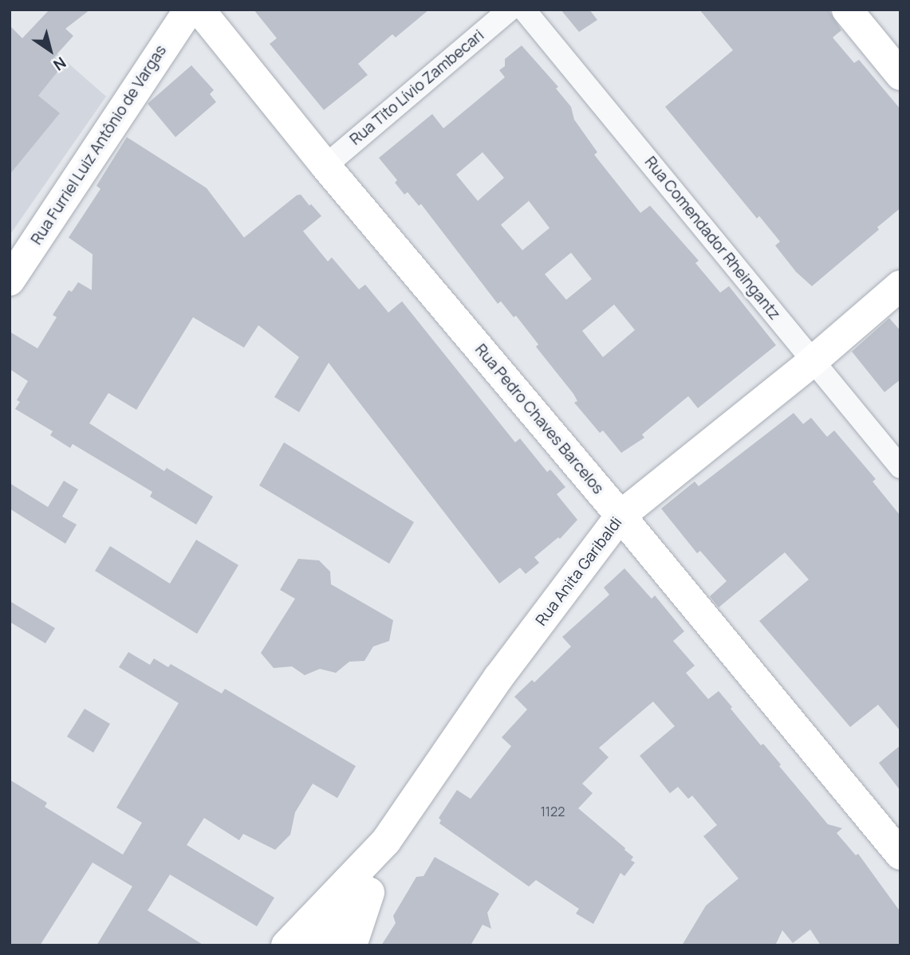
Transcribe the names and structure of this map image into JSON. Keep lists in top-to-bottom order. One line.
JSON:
{"streets":{"street":["Rua Tito Lívio Zambecari","Rua Furriel Luiz Antônio de Vargas","Rua Comendador Rheingantz","Rua Pedro Chaves Barcelos","Rua Anita Garibaldi"]},"crossings":[["Rua Tito Lívio Zambecari","Rua Pedro Chaves Barcelos"],["Rua Comendador Rheingantz","Rua Anita Garibaldi"],["Rua Pedro Chaves Barcelos","Rua Anita Garibaldi"]],"house_numbers":["1122"],"north":"bottom right"}
